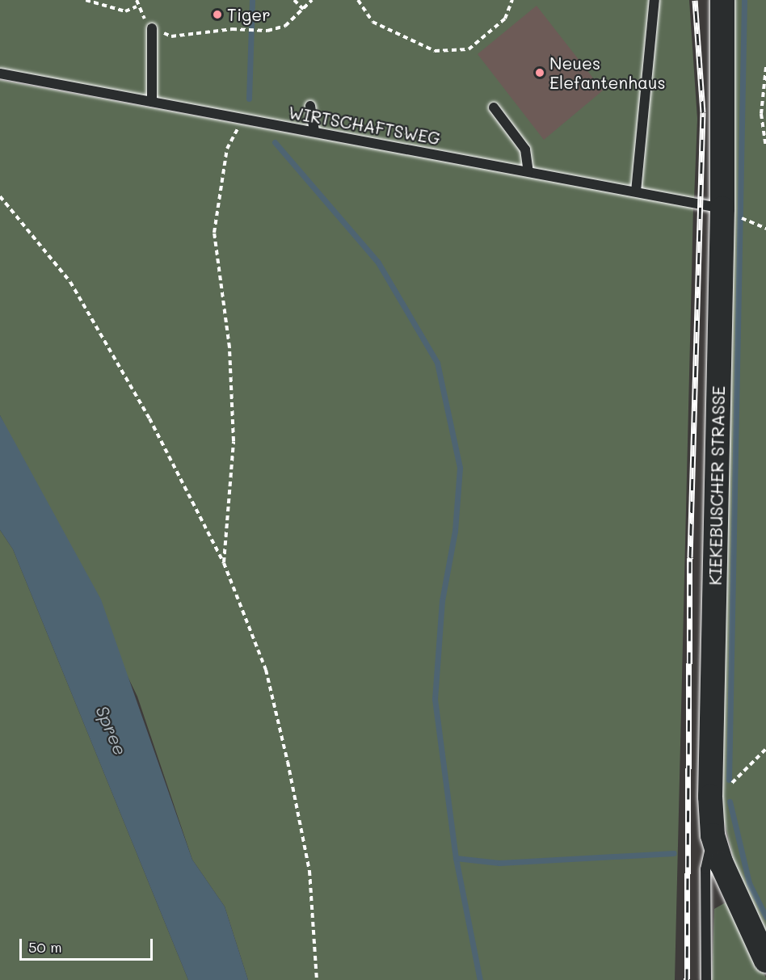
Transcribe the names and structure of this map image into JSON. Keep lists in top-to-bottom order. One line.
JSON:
{"streets":{"street":["KIEKEBUSCHER STRASSE"],"lane":["WIRTSCHAFTSWEG"]},"crossings":[["WIRTSCHAFTSWEG","KIEKEBUSCHER STRASSE"]],"water":["Spree"],"places":["Tiger","Neues Elefantenhaus"],"scale_bar":"50 m"}
